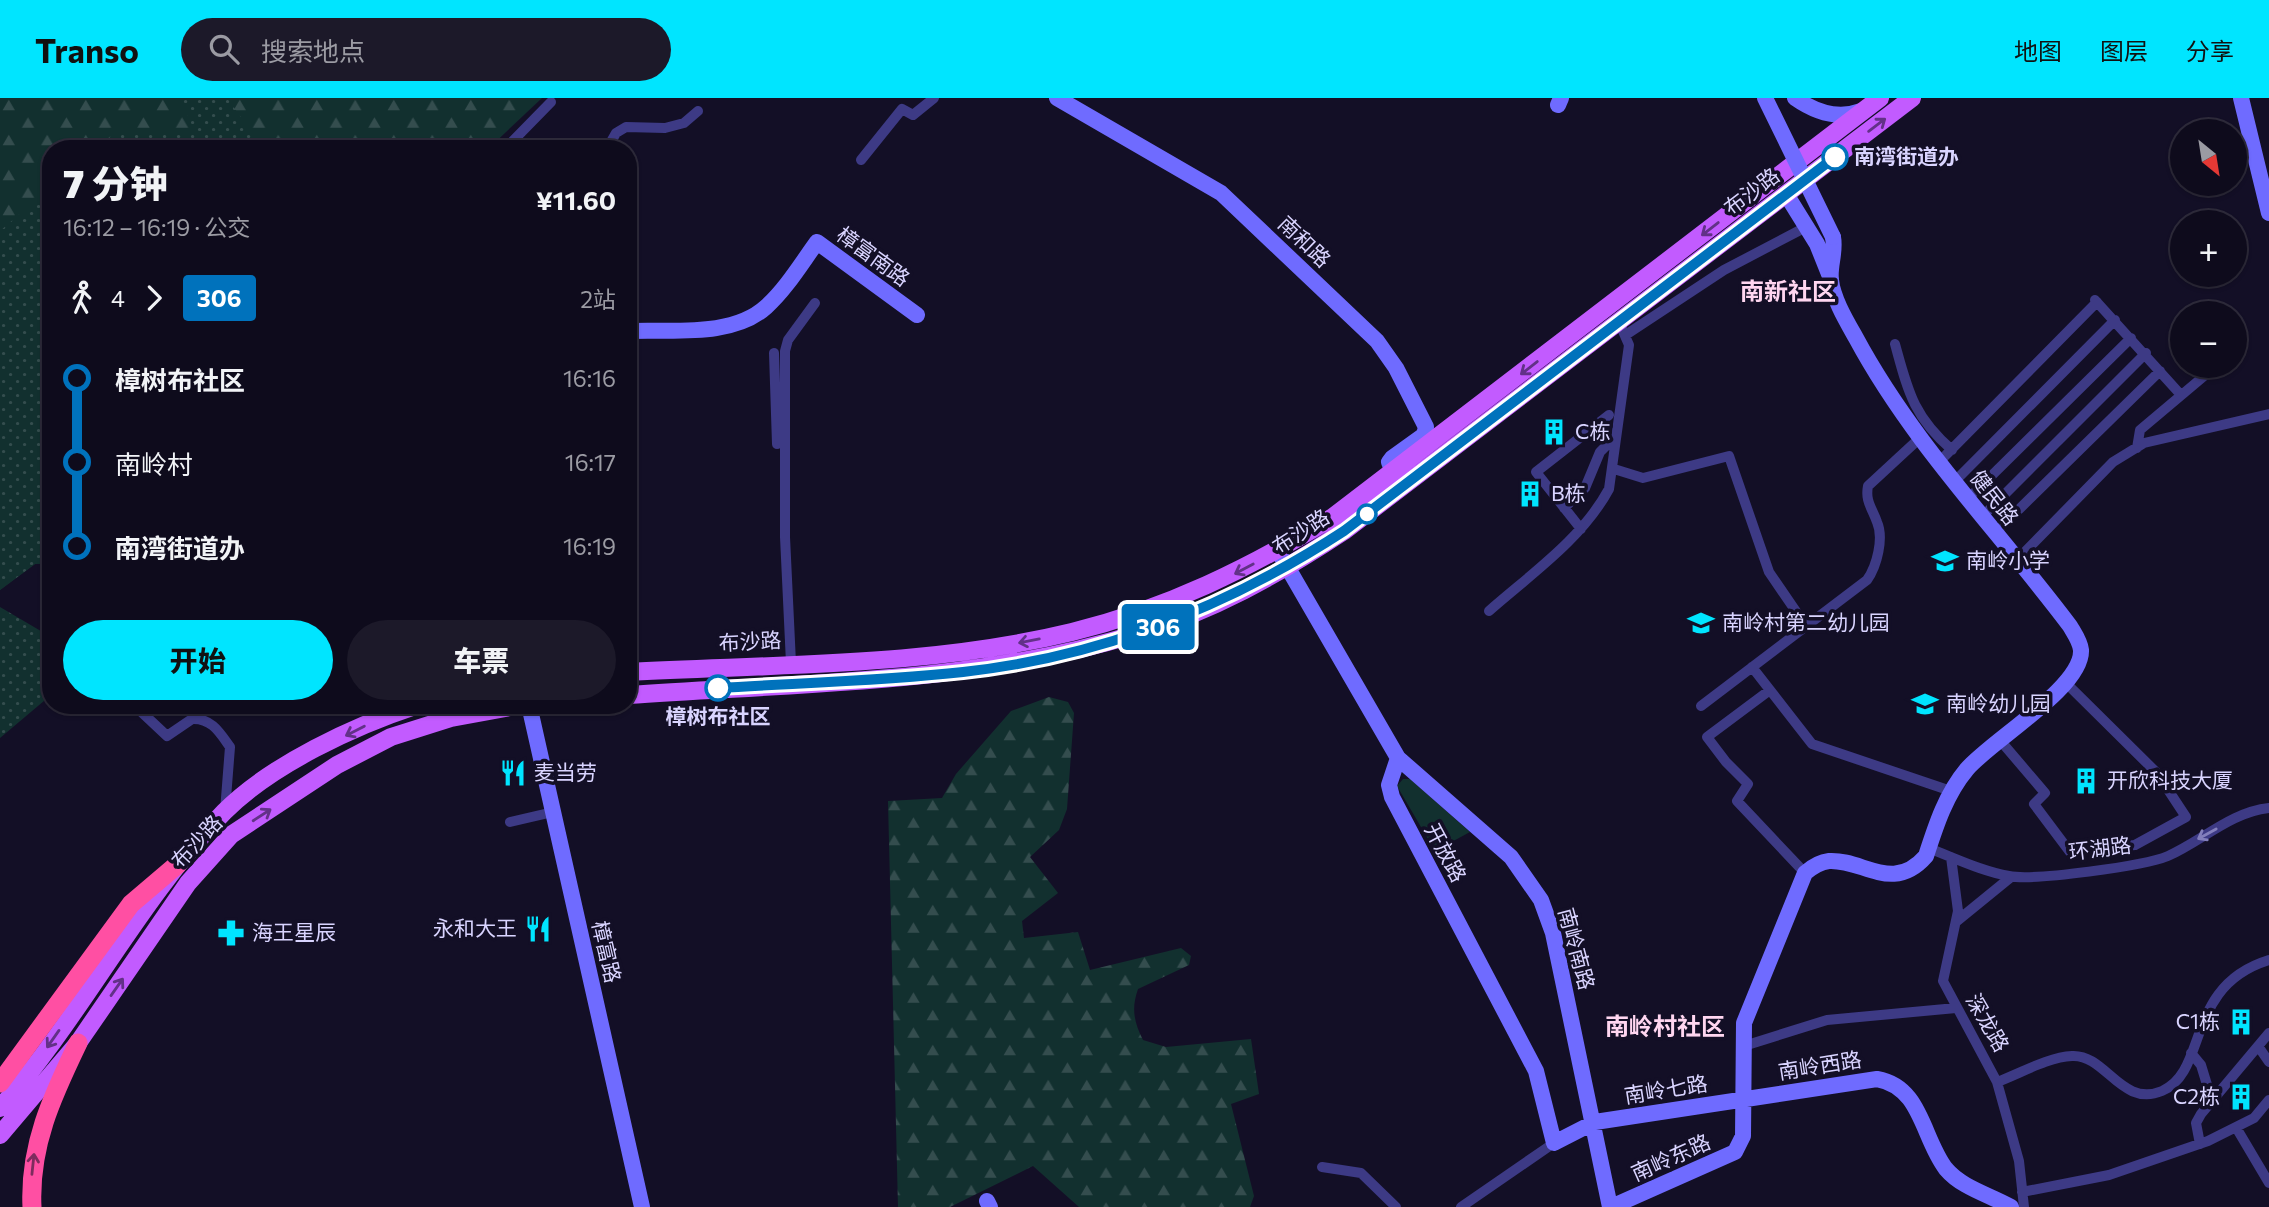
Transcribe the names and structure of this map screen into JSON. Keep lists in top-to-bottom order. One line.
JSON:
{"streets":{"main road":["布沙路"],"street":["南和路","樟富南路","健民路","环湖路","开放路","南岭南路","樟富路","深龙路","南岭西路","南岭七路","南岭东路"]},"crossings":[["布沙路","南和路"],["健民路","环湖路"],["环湖路","深龙路"],["开放路","南岭南路"],["南岭南路","南岭七路"],["南岭南路","南岭东路"],["南岭西路","南岭七路"],["南岭西路","南岭东路"],["南岭七路","南岭东路"]],"one_way":["环湖路"],"districts":["南新社区","南岭村社区"],"places":{"other":["南湾街道办","樟树布社区"],"building":["C栋","B栋","开欣科技大厦","C1栋","C2栋"],"school or university":["南岭小学","南岭村第二幼儿园","南岭幼儿园"],"restaurant":["麦当劳","永和大王"],"pharmacy":["海王星辰"]},"lines":["bus line 306"],"north":"bottom right","page":{"header":"Transo","search":"搜索地点","nav":["地图","图层","分享"],"on_map":"306","map_buttons":["+","−"],"heading":["7 分钟","16:12 – 16:19 · 公交","¥11.60"],"legs":["4","306","2站"],"list":[{"name":"樟树布社区","value":"16:16"},{"name":"南岭村","value":"16:17"},{"name":"南湾街道办","value":"16:19"}],"buttons":["开始","车票"]}}
